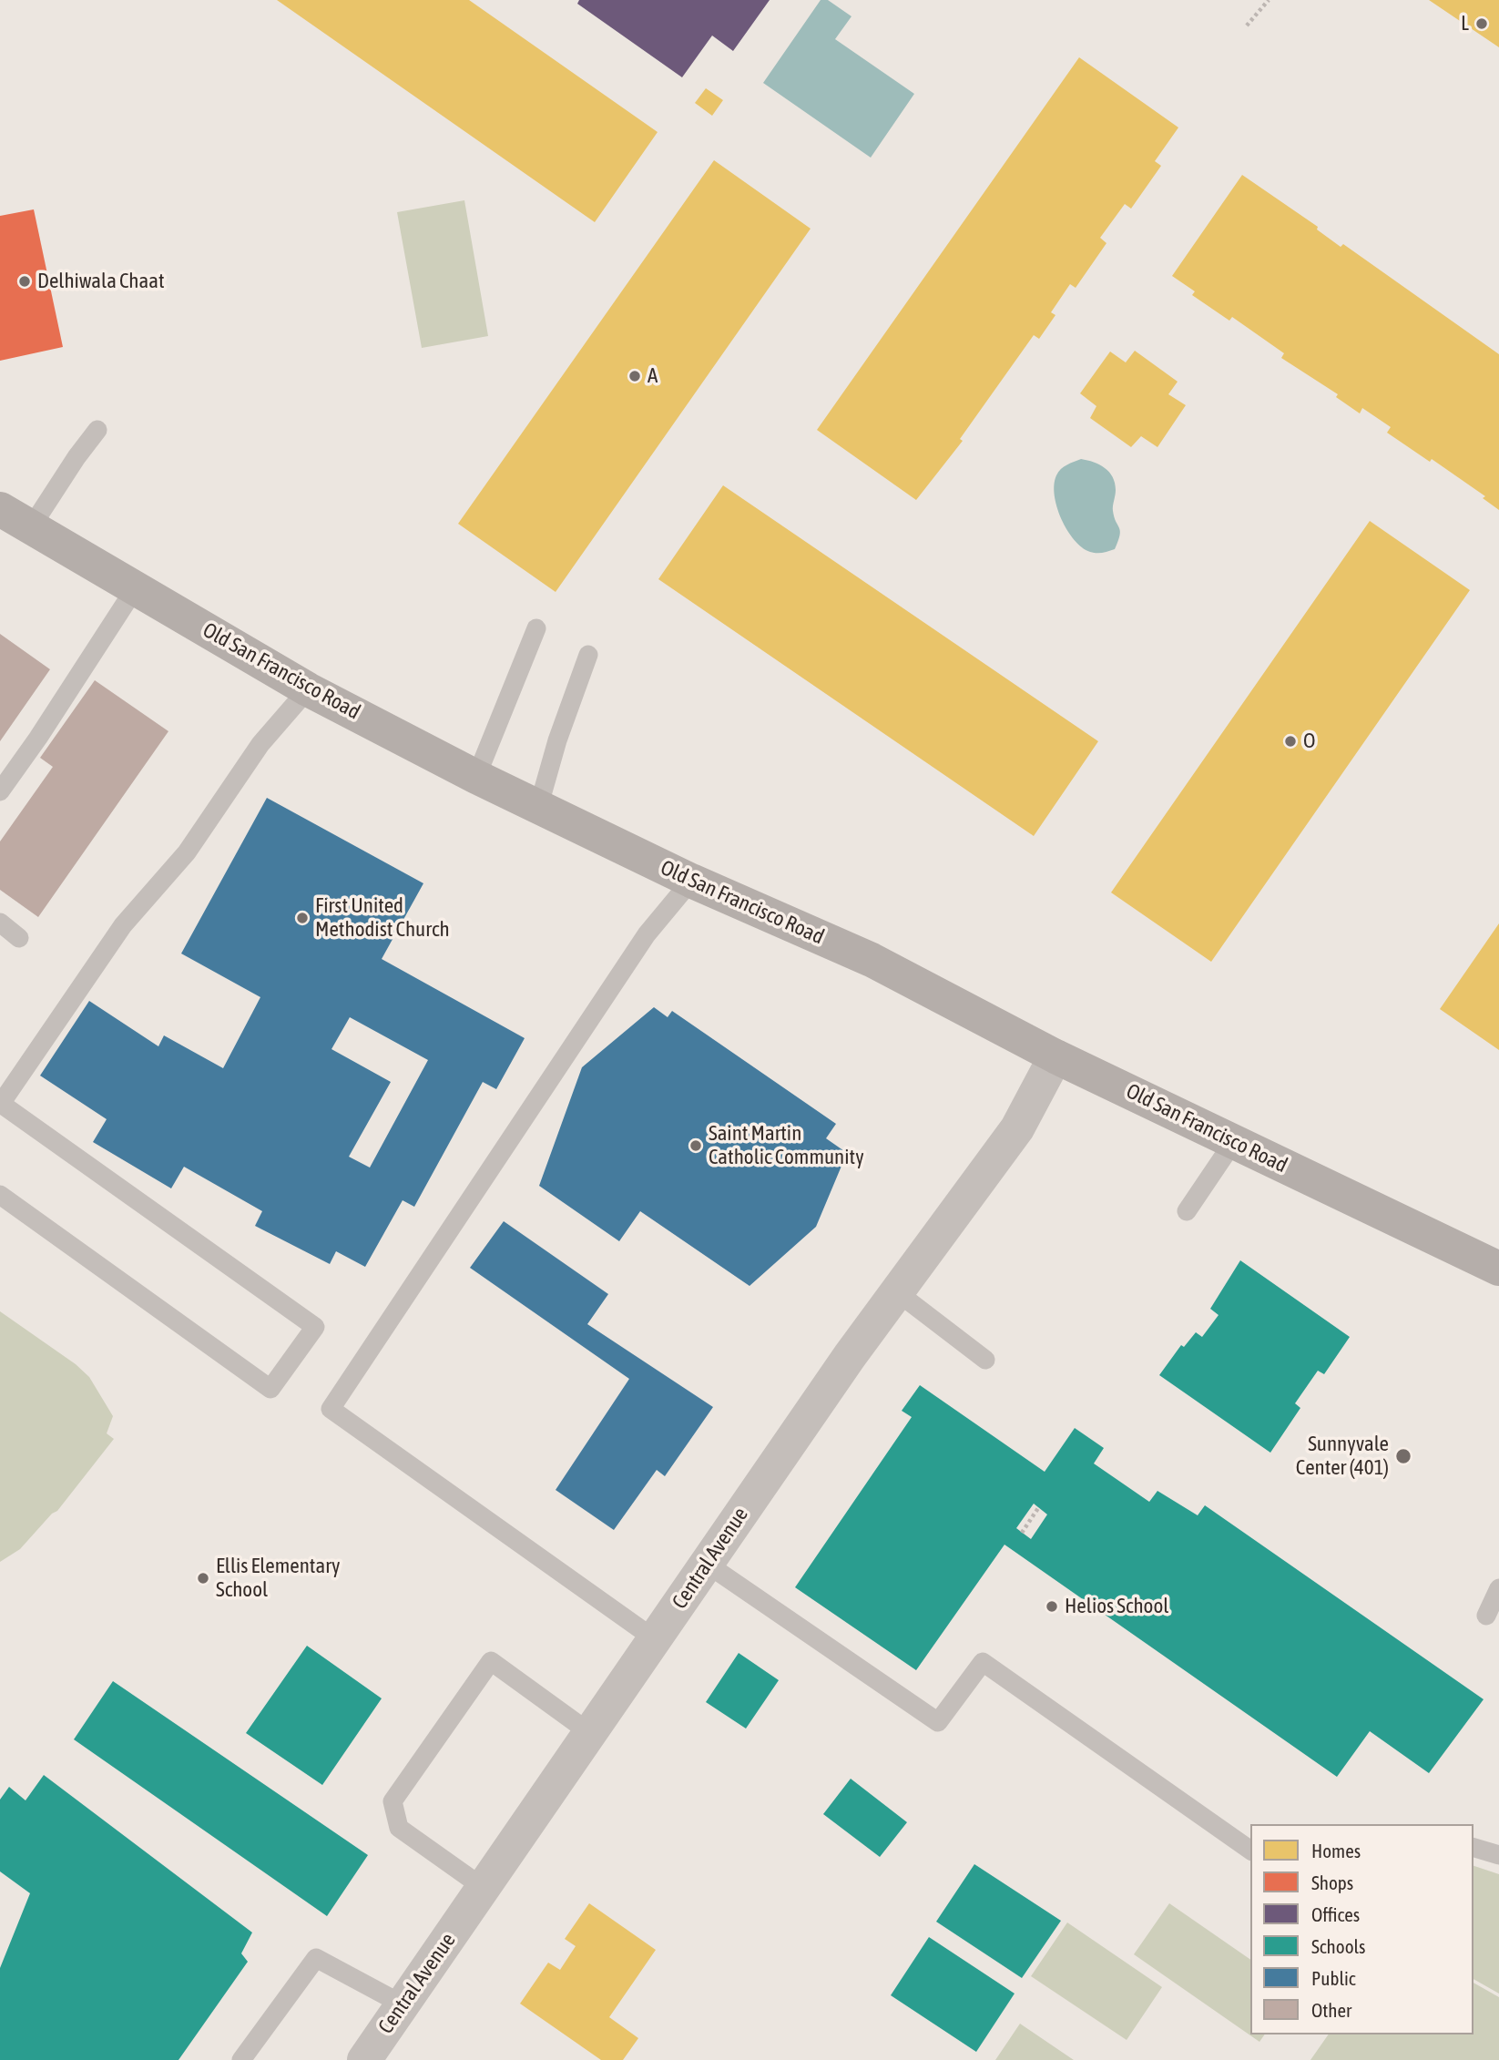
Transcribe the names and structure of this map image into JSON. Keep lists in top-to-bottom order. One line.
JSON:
{"streets":{"main road":["Old San Francisco Road"],"street":["Central Avenue"]},"crossings":[["Old San Francisco Road","Central Avenue"]],"places":["L","Delhiwala Chaat","A","O","First United Methodist Church","Saint Martin Catholic Community","Sunnyvale Center (401)","Ellis Elementary School","Helios School"],"legend":["Homes","Shops","Offices","Schools","Public","Other"]}
